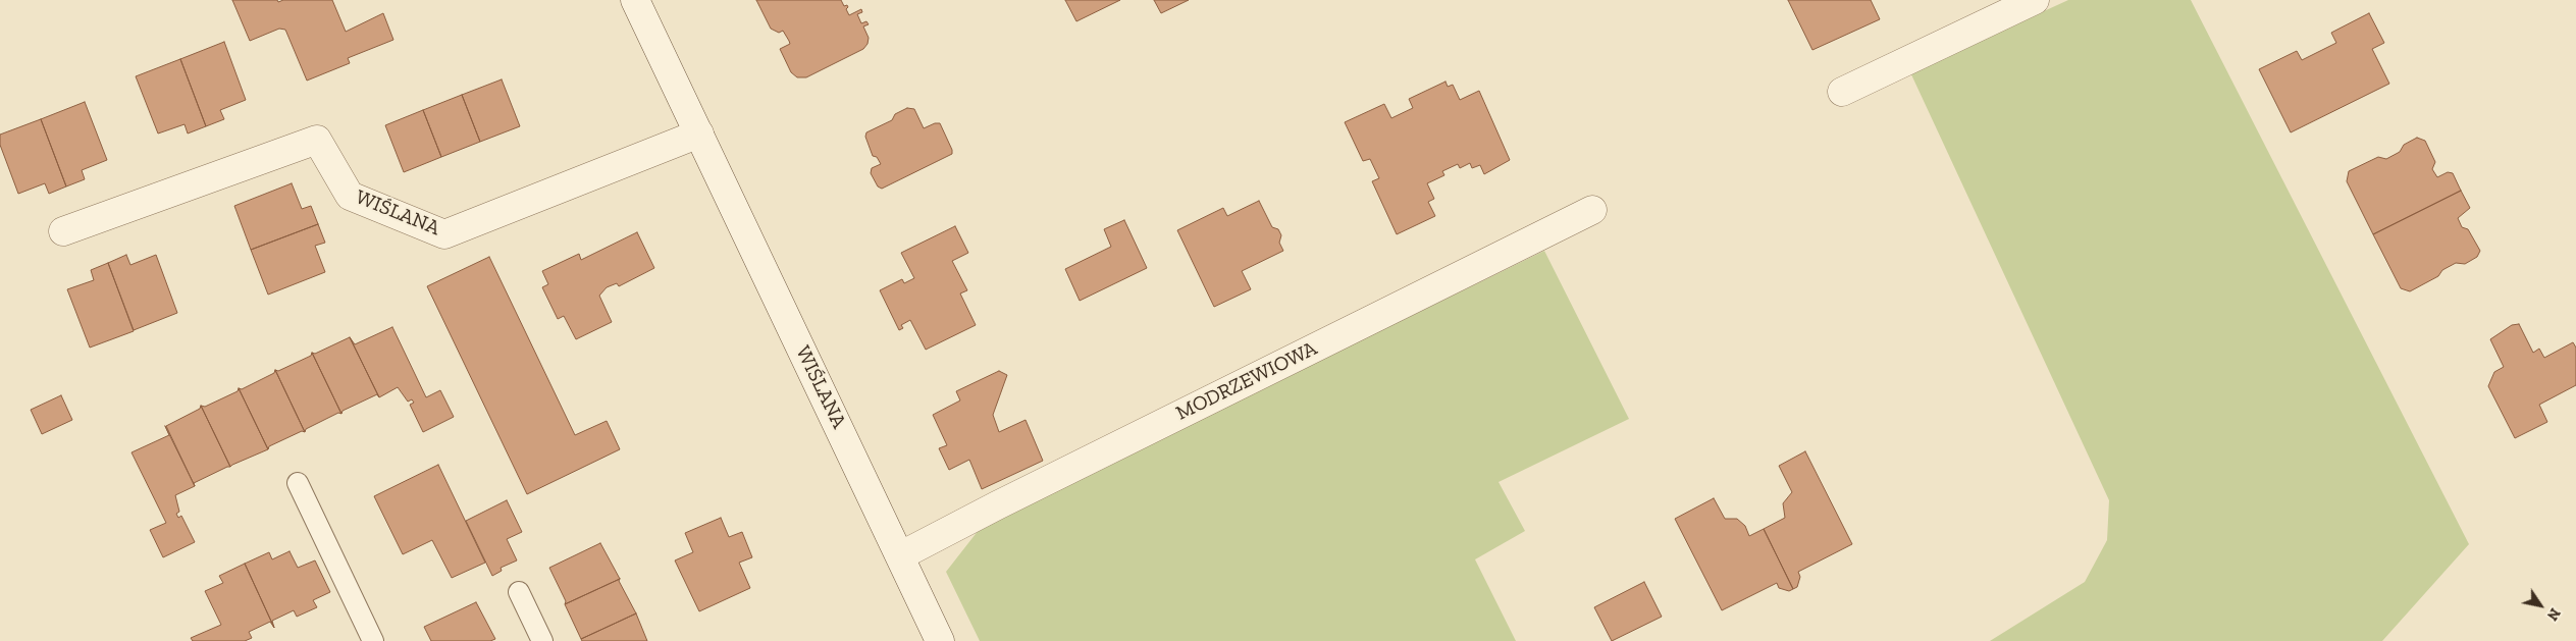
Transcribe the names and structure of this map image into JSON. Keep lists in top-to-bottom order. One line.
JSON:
{"streets":{"street":["WIŚLANA","MODRZEWIOWA"]},"crossings":[["WIŚLANA","MODRZEWIOWA"]],"north":"bottom right"}
